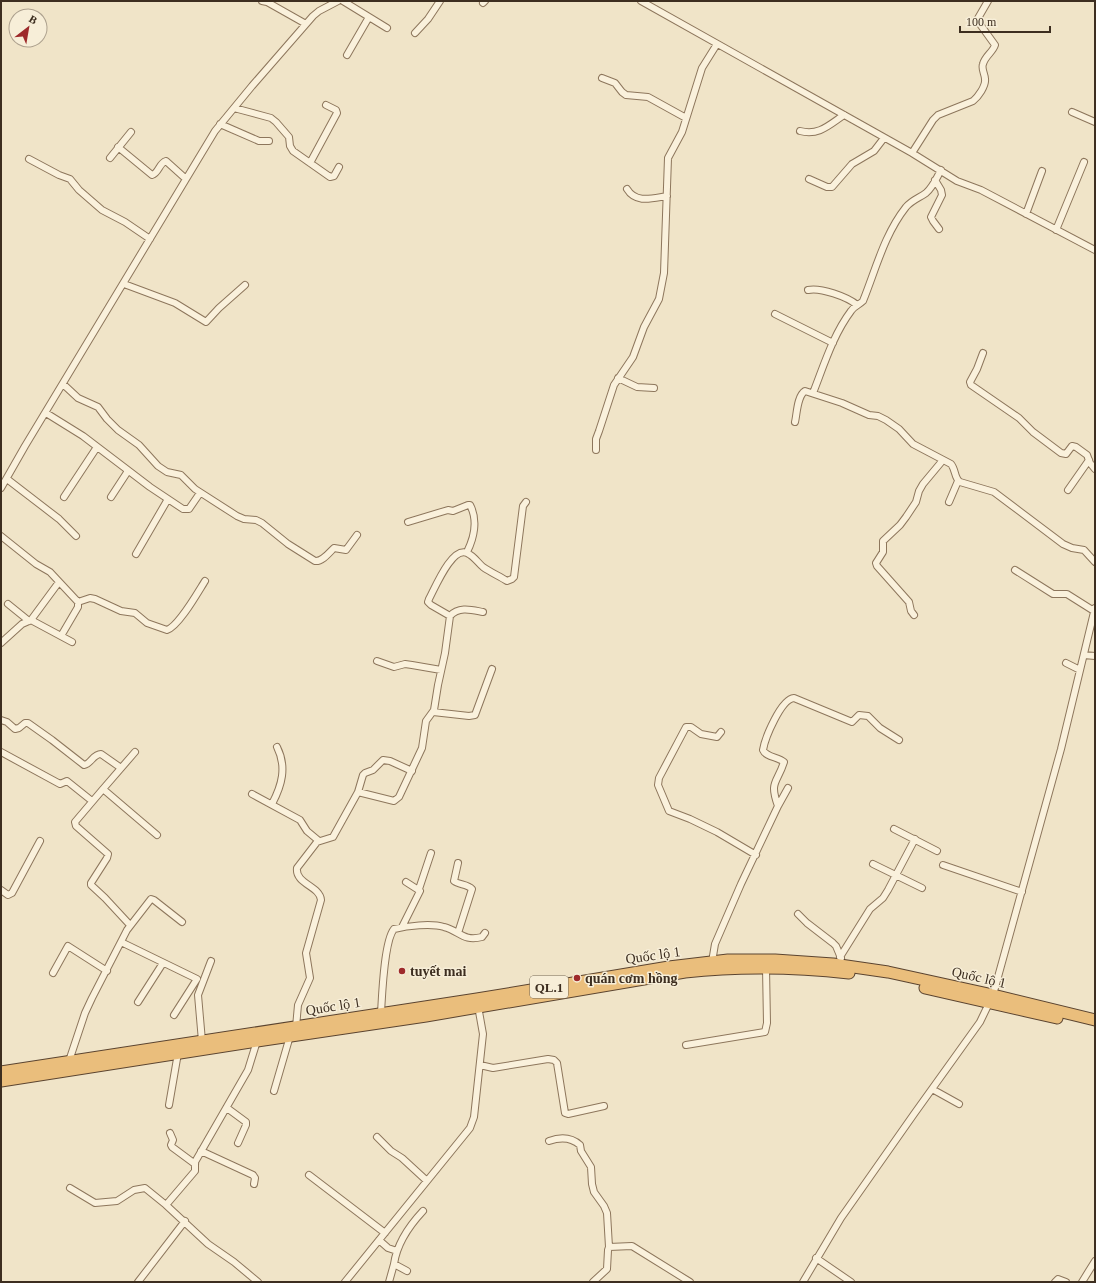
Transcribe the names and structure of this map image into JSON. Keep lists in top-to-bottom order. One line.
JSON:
{"streets":{"highway":["Quốc lộ 1","QL.1"]},"places":["tuyết mai","quán cơm hồng"],"scale_bar":"100 m","north":"top right"}
